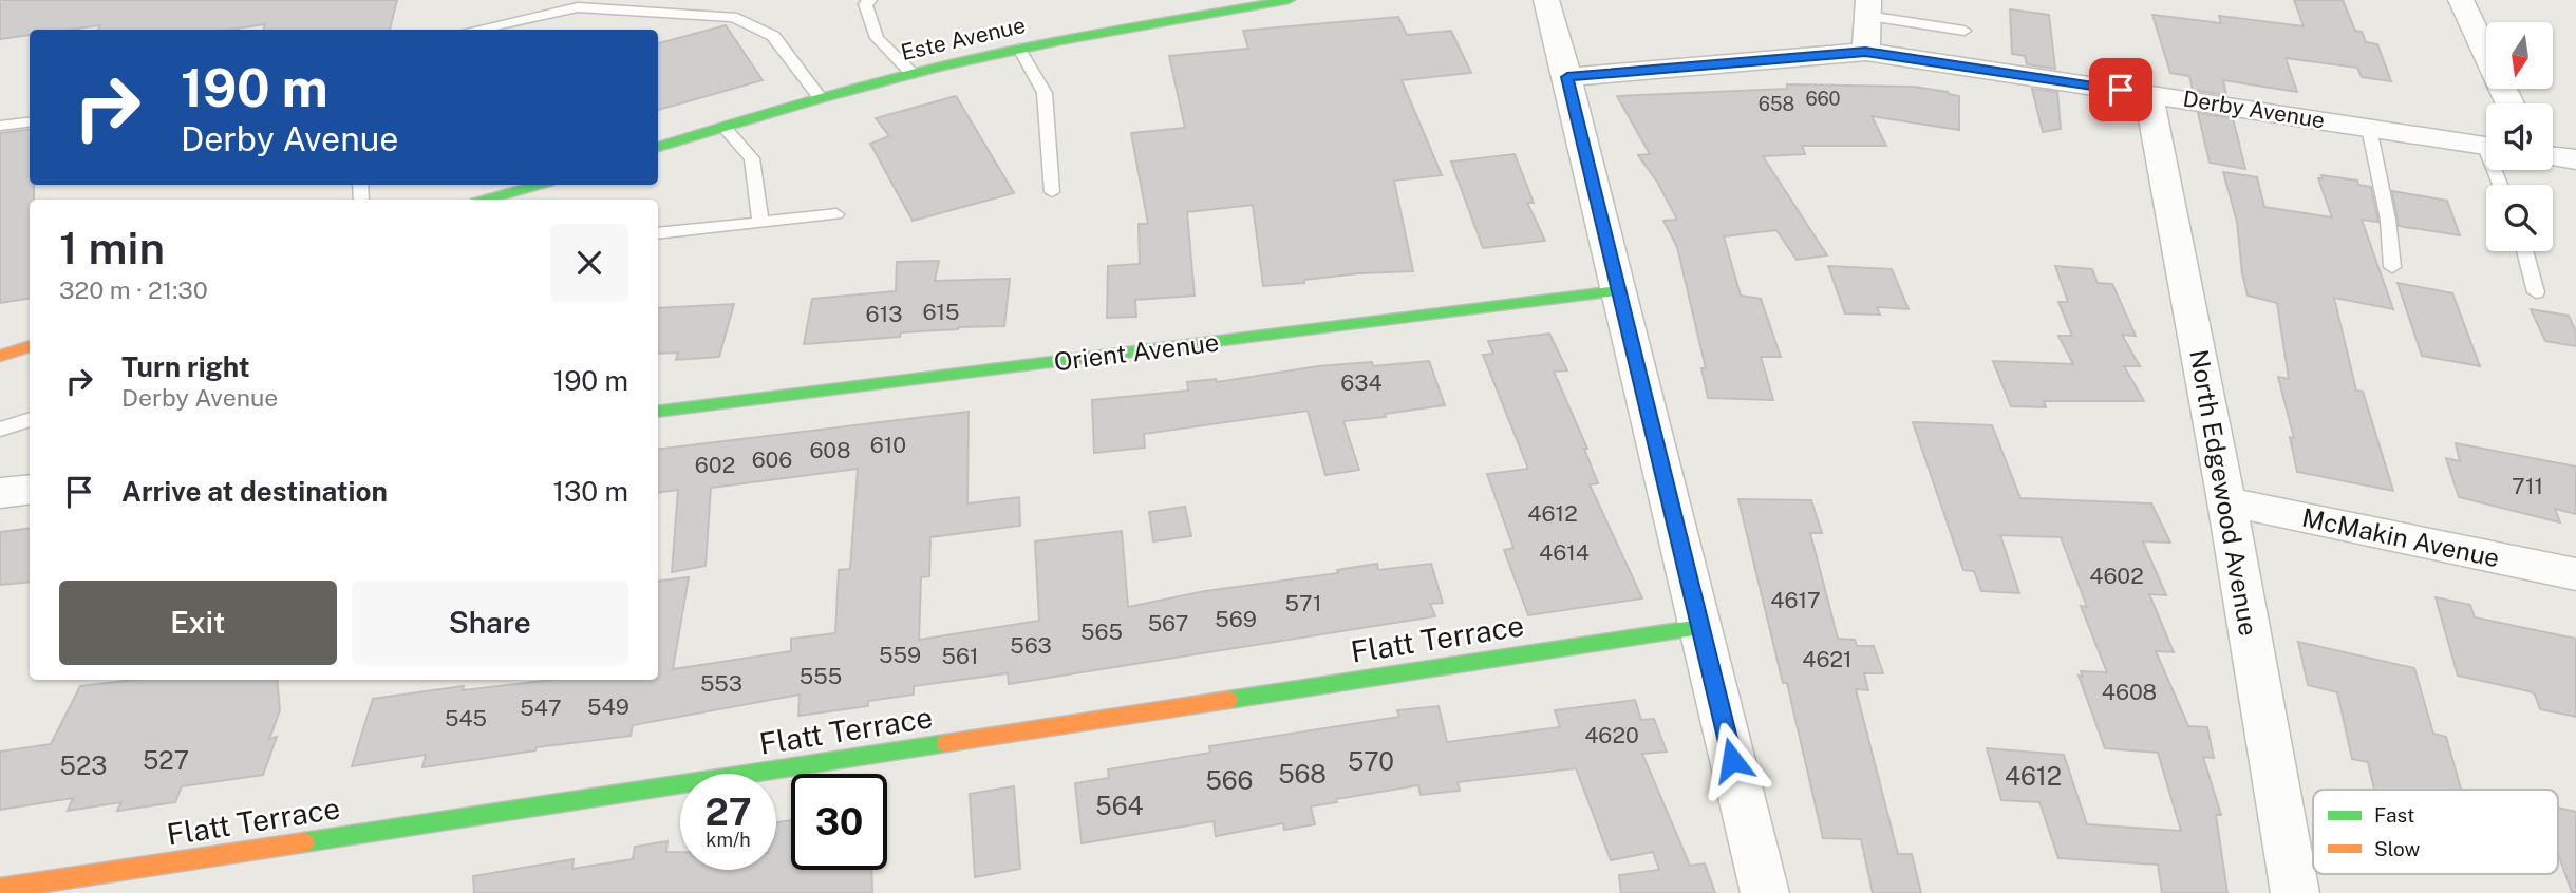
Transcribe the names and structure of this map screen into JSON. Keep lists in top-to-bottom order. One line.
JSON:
{"streets":{"street":["Este Avenue","Derby Avenue","Orient Avenue","North Edgewood Avenue","McMakin Avenue","Flatt Terrace"]},"crossings":[["Derby Avenue","North Edgewood Avenue"],["North Edgewood Avenue","McMakin Avenue"]],"house_numbers":["660","658","615","613","634","610","608","606","602","711","4612","4614","4602","4617","571","569","567","565","563","559","561","4621","555","553","4608","549","547","545","4620","527","570","523","568","4612","566","564"],"legend":["Fast","Slow"],"north":"bottom","page":{"turn":["190 m","Derby Avenue"],"heading":["1 min","320 m · 21:30"],"list":[{"name":"Turn right","note":"Derby Avenue","value":"190 m"},{"name":"Arrive at destination","value":"130 m"}],"buttons":["Exit","Share"],"speed":"27 km/h","limit":"30"}}
